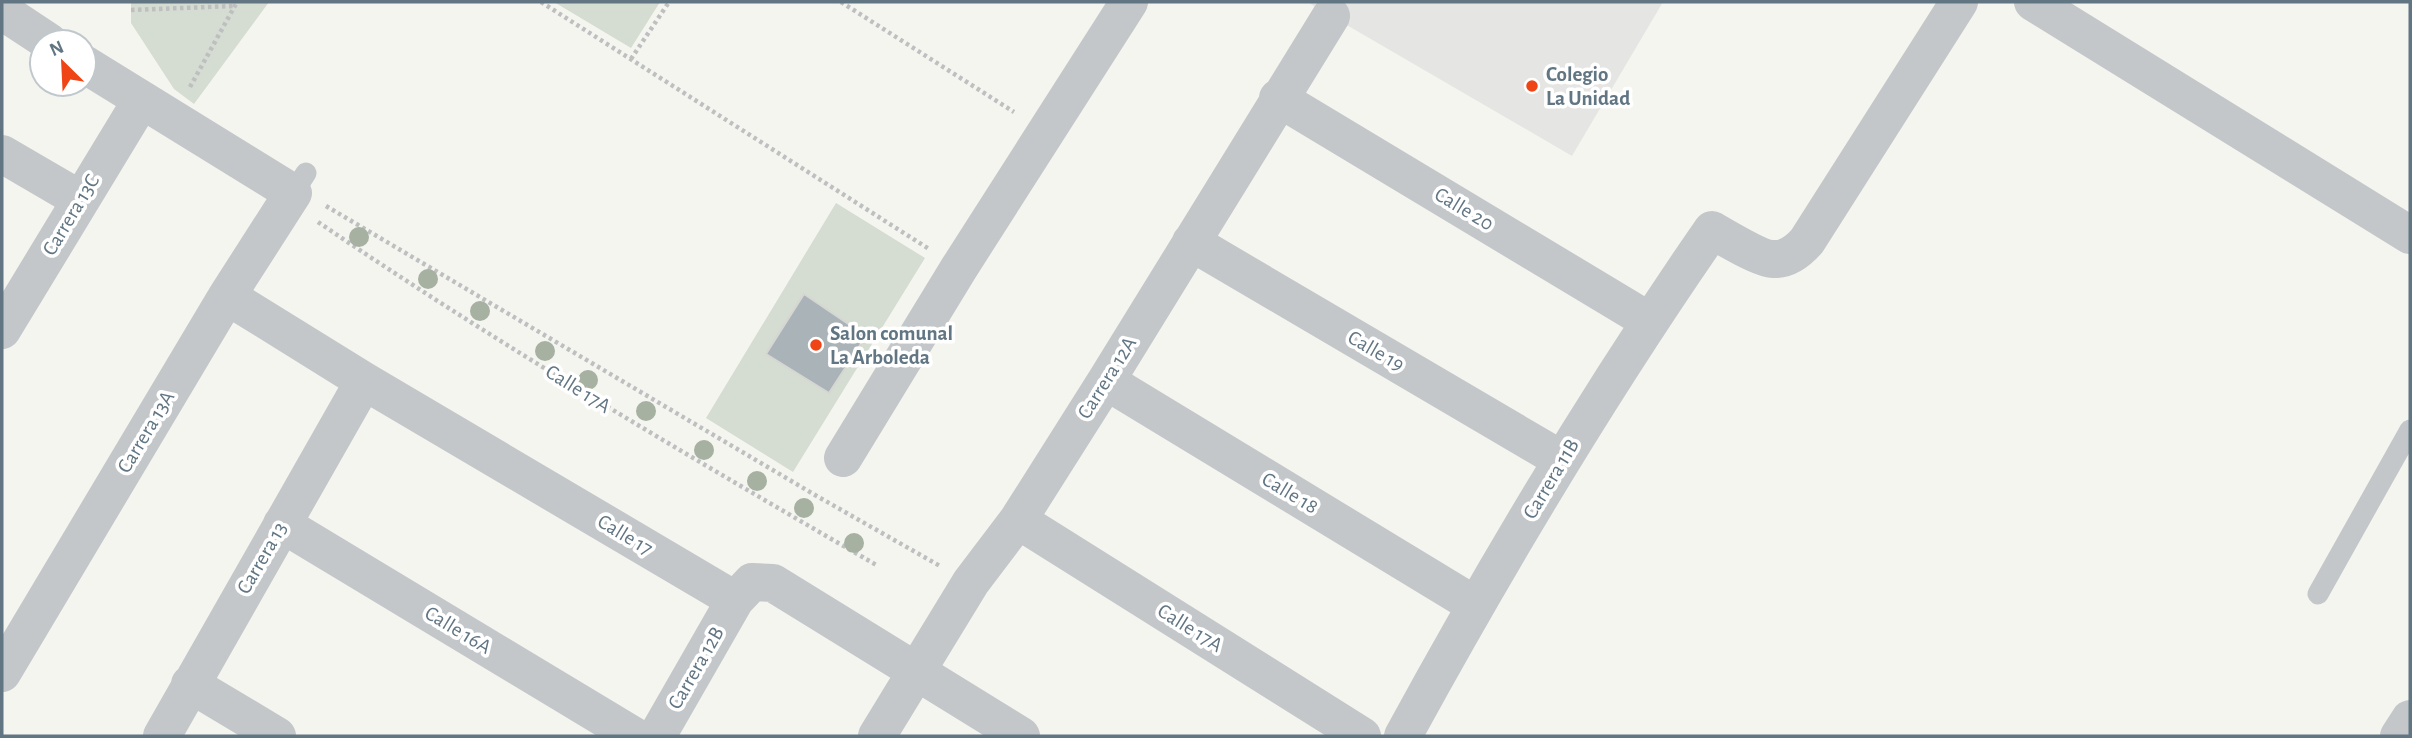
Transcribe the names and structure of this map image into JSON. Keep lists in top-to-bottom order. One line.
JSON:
{"streets":{"street":["Calle 20","Carrera 13C","Calle 19","Carrera 12A","Calle 17A","Carrera 13A","Carrera 11B","Calle 18","Calle 17","Carrera 13","Calle 16A","Carrera 12B"]},"crossings":[["Calle 20","Carrera 12A"],["Calle 20","Carrera 11B"],["Calle 19","Carrera 12A"],["Calle 19","Carrera 11B"],["Carrera 12A","Calle 17A"],["Carrera 12A","Calle 18"],["Calle 17A","Carrera 13A"],["Carrera 13A","Calle 17"],["Carrera 11B","Calle 18"],["Calle 17","Carrera 13"],["Calle 17","Carrera 12B"],["Carrera 13","Calle 16A"]],"places":["Colegio La Unidad","Salon comunal La Arboleda"],"north":"top left"}
